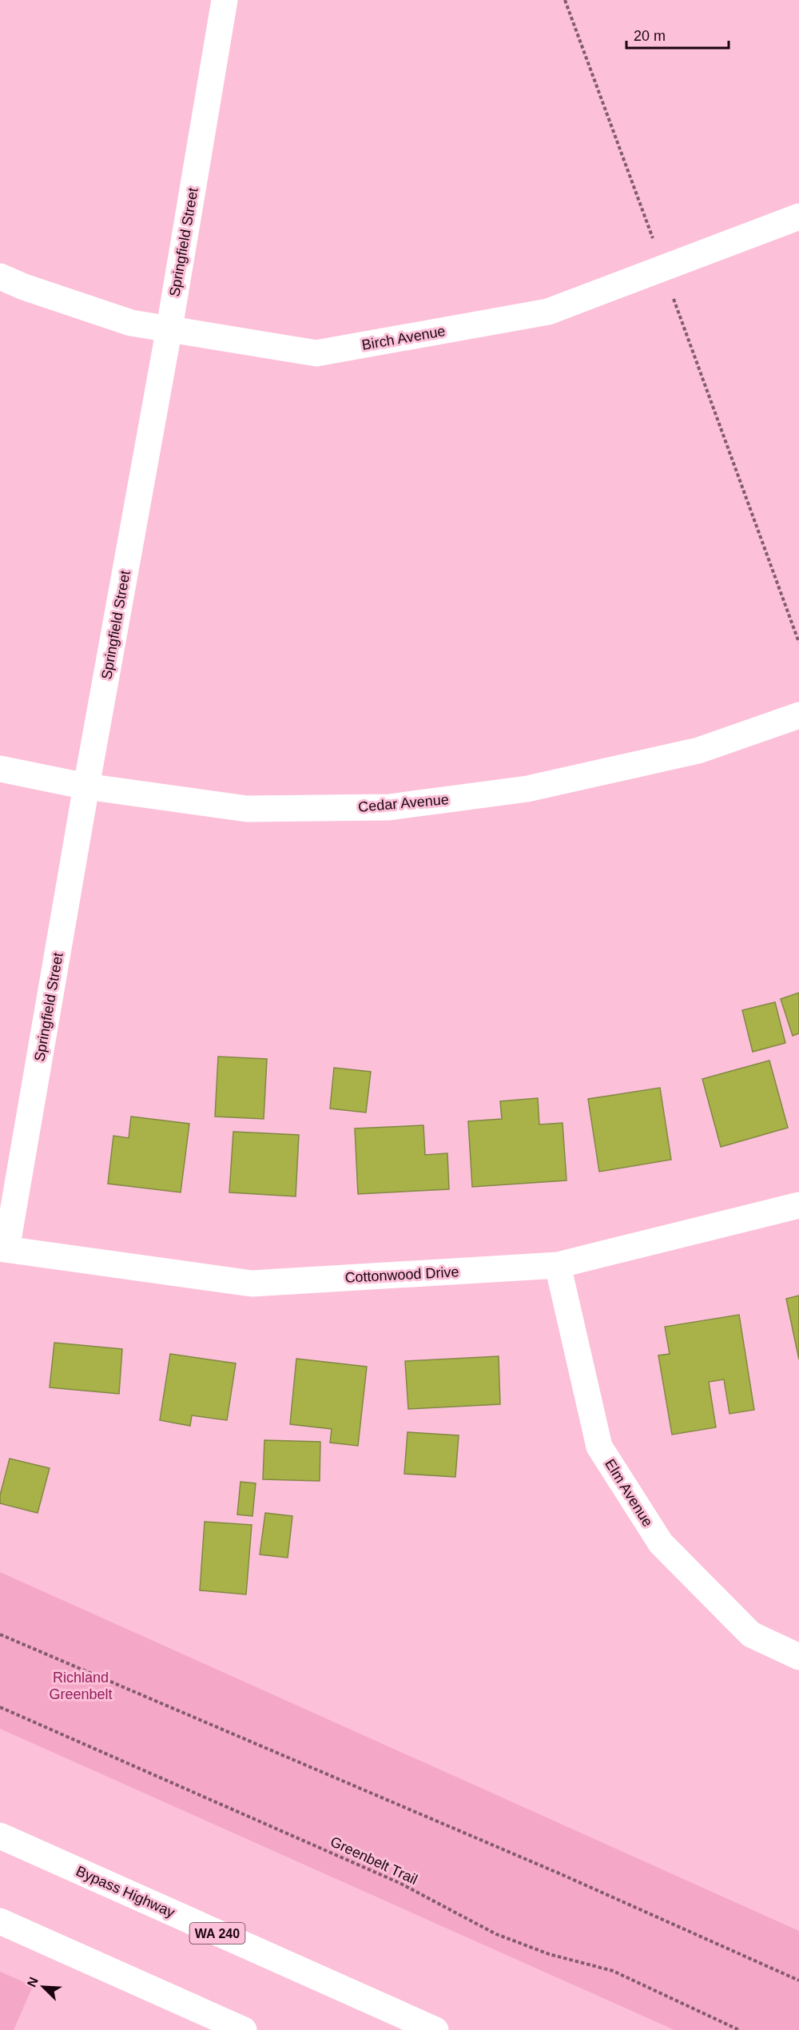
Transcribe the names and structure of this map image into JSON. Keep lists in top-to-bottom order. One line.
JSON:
{"streets":{"main road":["Springfield Street","Birch Avenue","Cedar Avenue","Cottonwood Drive","Elm Avenue","Bypass Highway","WA 240"],"path":["Greenbelt Trail"]},"crossings":[["Springfield Street","Birch Avenue"],["Springfield Street","Cedar Avenue"],["Springfield Street","Cottonwood Drive"],["Cottonwood Drive","Elm Avenue"]],"parks":["Richland Greenbelt"],"scale_bar":"20 m","north":"top left"}
